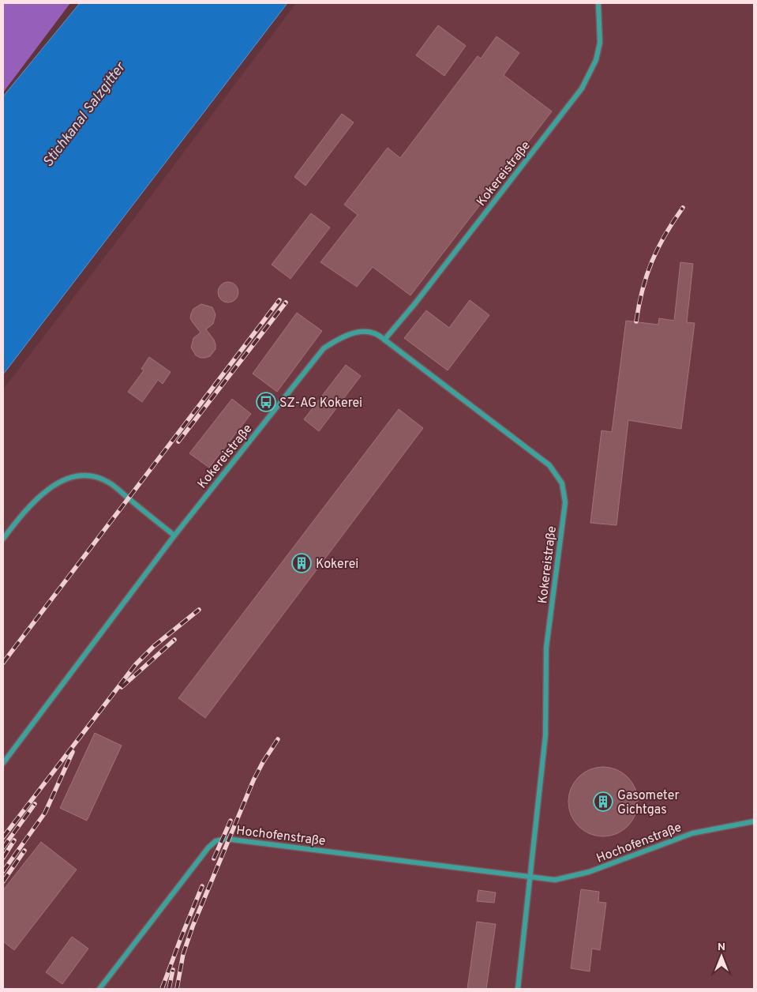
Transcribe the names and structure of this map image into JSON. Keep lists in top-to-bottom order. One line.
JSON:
{"streets":{"lane":["Kokereistraße","Hochofenstraße"]},"crossings":[["Kokereistraße","Hochofenstraße"]],"water":["Stichkanal Salzgitter"],"places":{"bus stop":["SZ-AG Kokerei"],"building":["Kokerei","Gasometer Gichtgas"]},"north":"top"}
